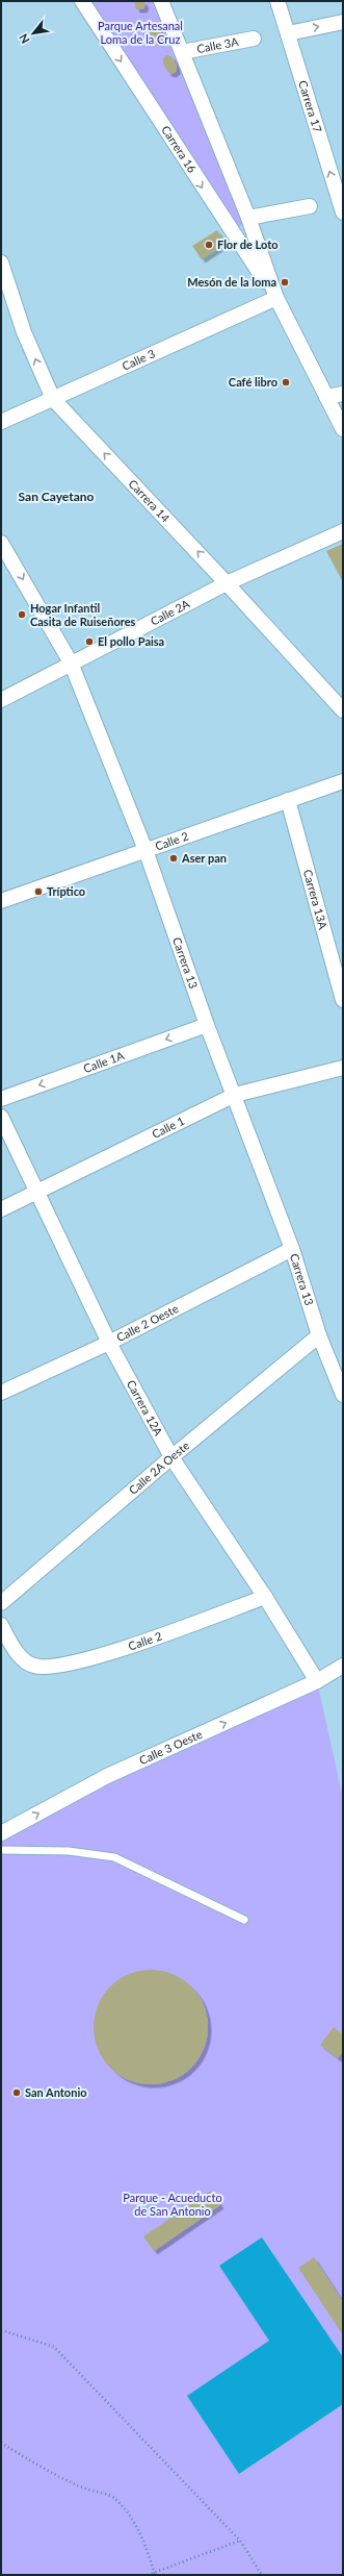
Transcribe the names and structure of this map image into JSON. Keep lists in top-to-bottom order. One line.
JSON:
{"streets":{"street":["Calle 3A","Carrera 17","Carrera 16","Calle 3","Carrera 14","Calle 2A","Calle 2","Carrera 13A","Carrera 13","Calle 1A","Calle 1","Calle 2 Oeste","Carrera 12A","Calle 2A Oeste","Calle 3 Oeste"]},"crossings":[["Calle 3A","Carrera 16"],["Carrera 16","Calle 3"],["Calle 3","Carrera 14"],["Carrera 14","Calle 2A"],["Calle 2A","Carrera 13"],["Calle 2","Carrera 13A"],["Calle 2","Carrera 13"],["Calle 2","Carrera 12A"],["Carrera 13","Calle 1A"],["Carrera 13","Calle 1"],["Carrera 13","Calle 2 Oeste"],["Carrera 13","Calle 2A Oeste"],["Calle 1","Carrera 12A"],["Calle 2 Oeste","Carrera 12A"],["Carrera 12A","Calle 2A Oeste"],["Carrera 12A","Calle 3 Oeste"]],"one_way":["Carrera 17","Carrera 14","Calle 1A","Calle 3 Oeste"],"districts":["San Cayetano"],"parks":["Parque Artesanal Loma de la Cruz","Parque - Acueducto de San Antonio"],"places":["Flor de Loto","Mesón de la loma","Café libro","Hogar Infantil Casita de Ruiseñores","El pollo Paisa","Aser pan","Tríptico","San Antonio"],"north":"bottom left"}
